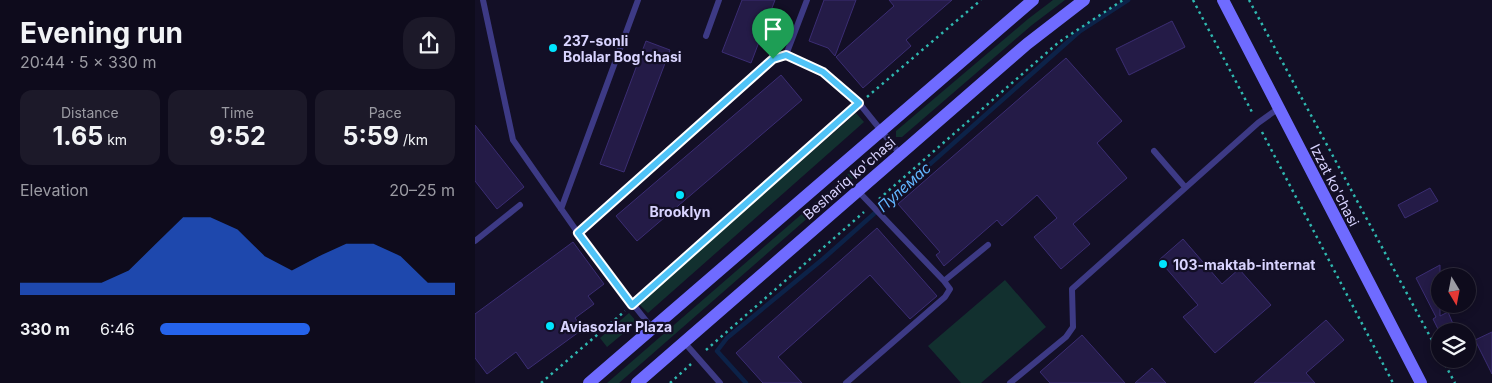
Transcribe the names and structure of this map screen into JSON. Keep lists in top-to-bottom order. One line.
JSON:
{"streets":{"main road":["Beshariq ko'chasi","Izzat ko'chasi"]},"water":["Пулемас"],"places":["237-sonli Bolalar Bog'chasi","Brooklyn","103-maktab-internat","Aviasozlar Plaza"],"north":"bottom","page":{"heading":["Evening run","20:44 · 5 × 330 m"],"stats":[["Distance","1.65 km"],["Time","9:52"],["Pace","5:59 /km"]],"chart":["Elevation","20–25 m"],"list":[{"name":"330 m","note":"6:46"}]}}
